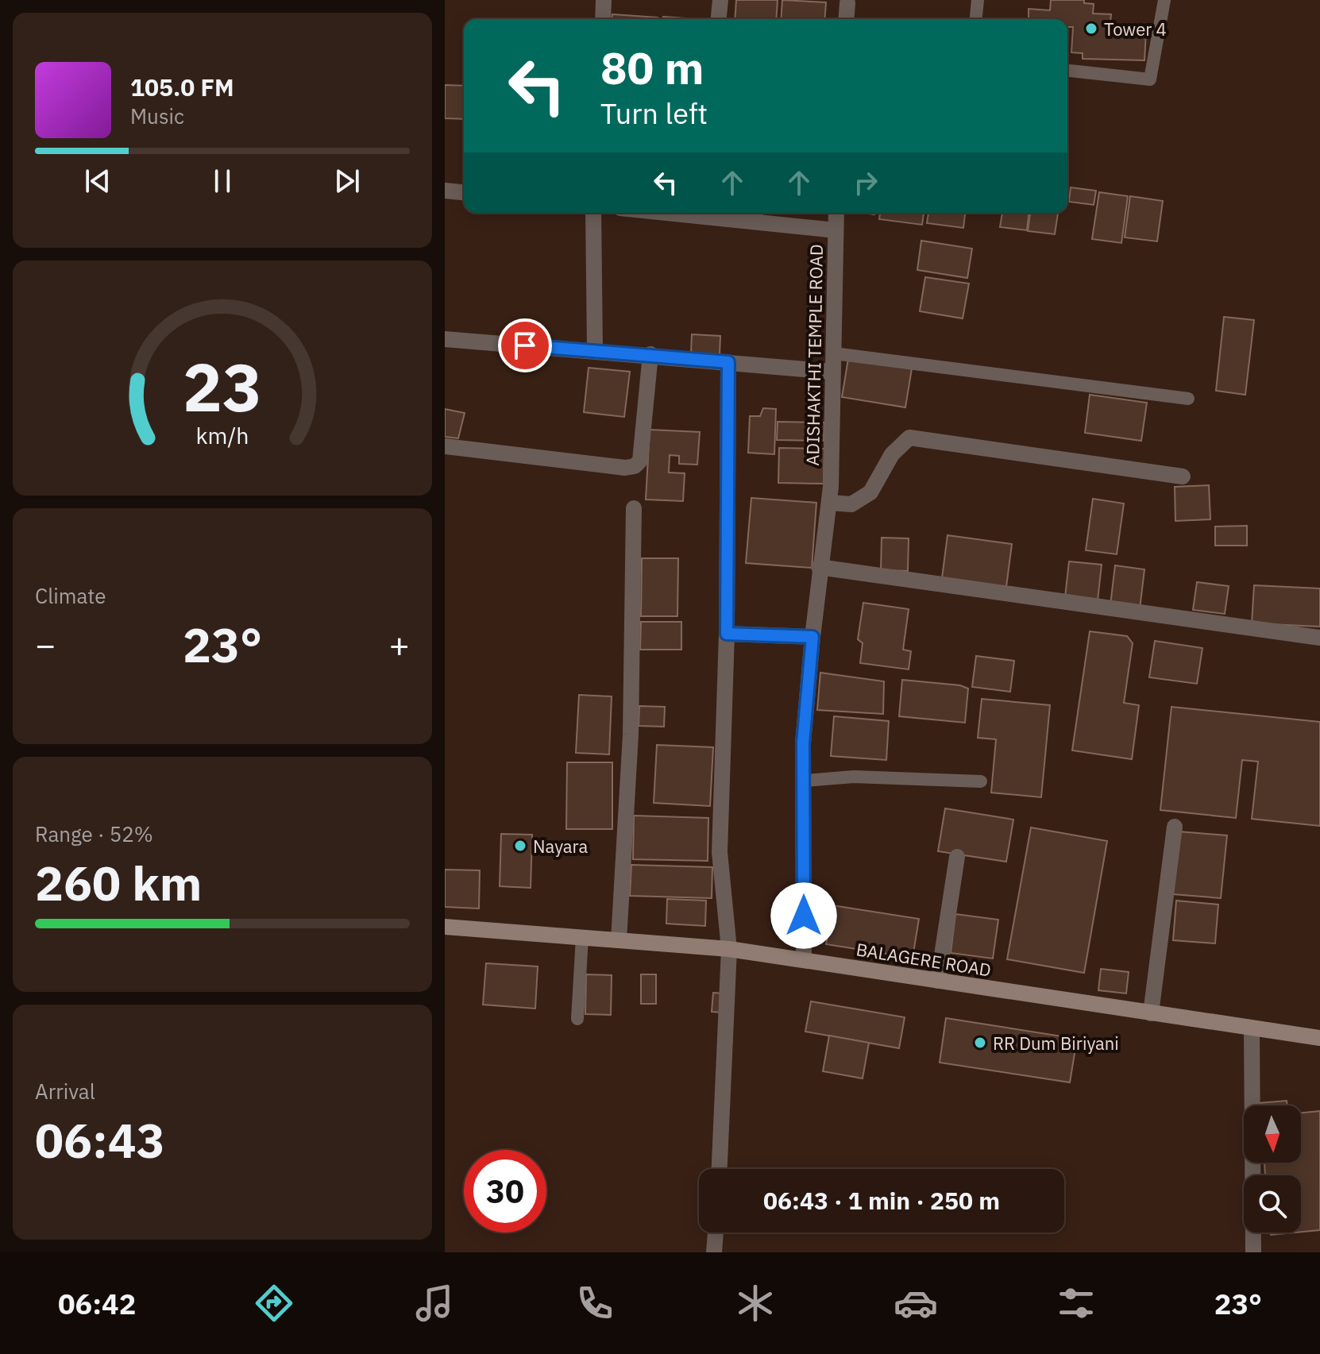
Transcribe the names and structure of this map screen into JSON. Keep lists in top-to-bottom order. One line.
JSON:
{"streets":{"street":["ADISHAKTHI TEMPLE ROAD","BALAGERE ROAD"]},"crossings":[["ADISHAKTHI TEMPLE ROAD","BALAGERE ROAD"]],"places":["Tower 4","Nayara","RR Dum Biriyani"],"north":"bottom","page":{"turn":["80 m","Turn left"],"song":["105.0 FM","Music"],"tile":["Climate",["Range · 52%","260 km"],["Arrival","06:43"]],"heat":["−","23°","+"],"limit":"30","trip":"06:43 · 1 min · 250 m","tabs":["06:42","23°"],"gauge":["23","km/h"]}}
